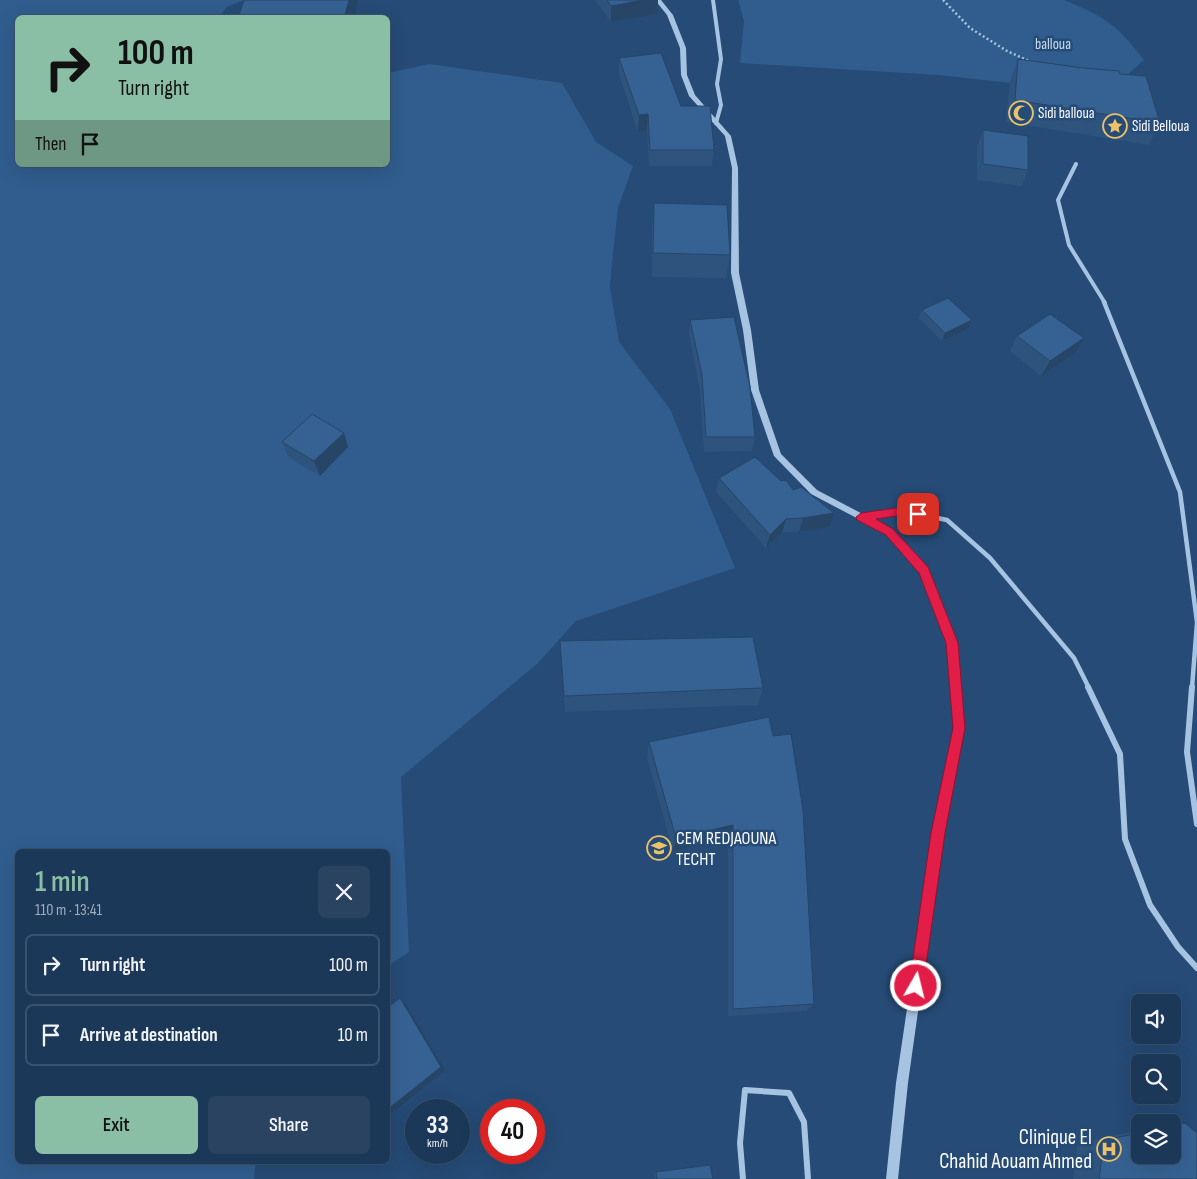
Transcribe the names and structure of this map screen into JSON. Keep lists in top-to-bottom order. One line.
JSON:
{"parks":["balloua"],"places":{"mosque":["Sidi balloua"],"place":["Sidi Belloua"],"school or university":["CEM REDJAOUNA TECHT"],"hospital":["Clinique El Chahid Aouam Ahmed"]},"page":{"turn":["100 m","Turn right"],"then":"Then","heading":["1 min","110 m · 13:41"],"list":[{"name":"Turn right","value":"100 m"},{"name":"Arrive at destination","value":"10 m"}],"buttons":["Exit","Share"],"speed":"33 km/h","limit":"40"}}
